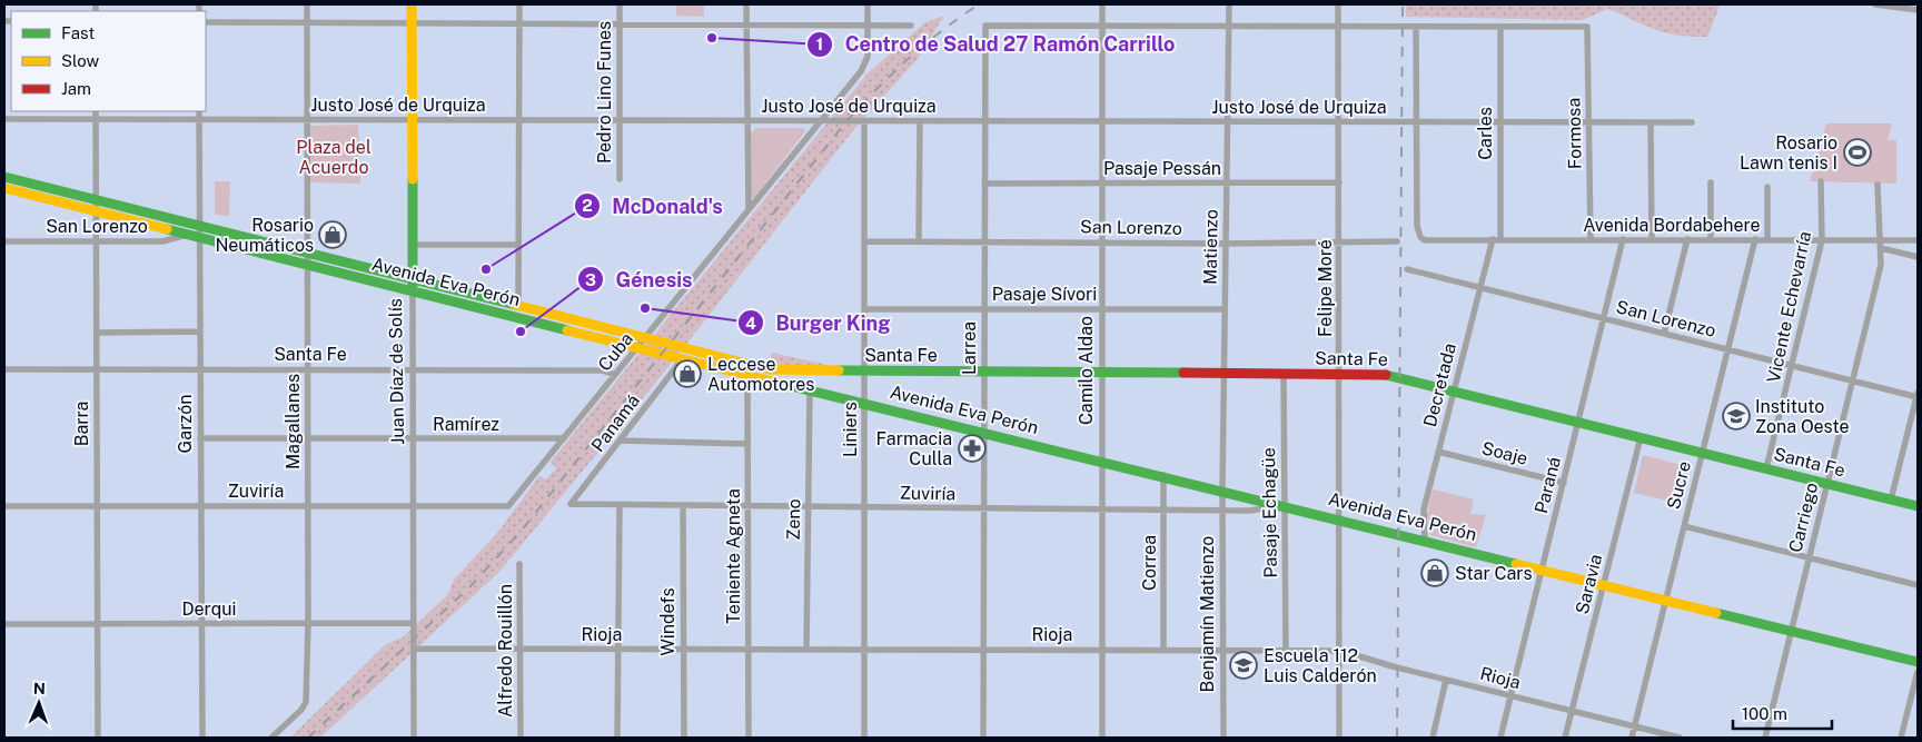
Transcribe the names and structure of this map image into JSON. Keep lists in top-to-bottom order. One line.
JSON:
{"streets":{"main road":["Avenida Eva Perón","Santa Fe","Juan Díaz de Solís"],"street":["Pedro Lino Funes","Justo José de Urquiza","Carles","Formosa","Pasaje Pessán","Avenida Bordabehere","San Lorenzo","Matienzo","Felipe Moré","Pasaje Sívori","Vicente Echevarría","Larrea","Cuba","Camilo Aldao","Decretada","Magallanes","Panamá","Barra","Garzón","Ramírez","Liniers","Soaje","Paraná","Sucre","Zuviría","Pasaje Echagüe","Carriego","Zeno","Teniente Agneta","Correa","Saravia","Derqui","Benjamín Matienzo","Windefs","Rioja","Alfredo Rouillón"]},"crossings":[["Pedro Lino Funes","Justo José de Urquiza"],["Justo José de Urquiza","Carles"],["Justo José de Urquiza","Formosa"],["Justo José de Urquiza","Avenida Bordabehere"],["Justo José de Urquiza","Matienzo"],["Justo José de Urquiza","Felipe Moré"],["Justo José de Urquiza","Larrea"],["Justo José de Urquiza","Cuba"],["Justo José de Urquiza","Camilo Aldao"],["Justo José de Urquiza","Juan Díaz de Solís"],["Justo José de Urquiza","Magallanes"],["Justo José de Urquiza","Barra"],["Justo José de Urquiza","Garzón"],["Justo José de Urquiza","Liniers"],["Carles","Formosa"],["Carles","Avenida Bordabehere"],["Formosa","Avenida Bordabehere"],["Pasaje Pessán","Matienzo"],["Pasaje Pessán","Felipe Moré"],["Pasaje Pessán","Larrea"],["Pasaje Pessán","Camilo Aldao"],["Avenida Bordabehere","Vicente Echevarría"],["Avenida Bordabehere","Decretada"],["Avenida Bordabehere","Paraná"],["Avenida Bordabehere","Sucre"],["Avenida Bordabehere","Carriego"],["San Lorenzo","Matienzo"],["San Lorenzo","Avenida Eva Perón"],["San Lorenzo","Felipe Moré"],["San Lorenzo","Vicente Echevarría"],["San Lorenzo","Larrea"],["San Lorenzo","Camilo Aldao"],["San Lorenzo","Decretada"],["San Lorenzo","Barra"],["San Lorenzo","Garzón"],["San Lorenzo","Liniers"],["San Lorenzo","Paraná"],["San Lorenzo","Sucre"],["San Lorenzo","Carriego"],["Matienzo","Avenida Eva Perón"],["Matienzo","Pasaje Sívori"],["Matienzo","Santa Fe"],["Matienzo","Benjamín Matienzo"],["Avenida Eva Perón","Felipe Moré"],["Avenida Eva Perón","Larrea"],["Avenida Eva Perón","Cuba"],["Avenida Eva Perón","Santa Fe"],["Avenida Eva Perón","Camilo Aldao"],["Avenida Eva Perón","Juan Díaz de Solís"],["Avenida Eva Perón","Decretada"],["Avenida Eva Perón","Magallanes"],["Avenida Eva Perón","Panamá"],["Avenida Eva Perón","Barra"],["Avenida Eva Perón","Garzón"],["Avenida Eva Perón","Liniers"],["Avenida Eva Perón","Paraná"],["Avenida Eva Perón","Sucre"],["Avenida Eva Perón","Zuviría"],["Avenida Eva Perón","Pasaje Echagüe"],["Avenida Eva Perón","Carriego"],["Avenida Eva Perón","Zeno"],["Avenida Eva Perón","Teniente Agneta"],["Avenida Eva Perón","Correa"],["Avenida Eva Perón","Saravia"],["Avenida Eva Perón","Benjamín Matienzo"],["Felipe Moré","Santa Fe"],["Felipe Moré","Rioja"],["Pasaje Sívori","Larrea"],["Pasaje Sívori","Camilo Aldao"],["Pasaje Sívori","Liniers"],["Vicente Echevarría","Santa Fe"],["Larrea","Santa Fe"],["Larrea","Camilo Aldao"],["Larrea","Zuviría"],["Larrea","Rioja"],["Cuba","Santa Fe"],["Cuba","Ramírez"],["Cuba","Zuviría"],["Santa Fe","Camilo Aldao"],["Santa Fe","Juan Díaz de Solís"],["Santa Fe","Decretada"],["Santa Fe","Magallanes"],["Santa Fe","Barra"],["Santa Fe","Garzón"],["Santa Fe","Liniers"],["Santa Fe","Paraná"],["Santa Fe","Sucre"],["Santa Fe","Pasaje Echagüe"],["Santa Fe","Carriego"],["Santa Fe","Saravia"],["Camilo Aldao","Zuviría"],["Camilo Aldao","Rioja"],["Juan Díaz de Solís","Ramírez"],["Juan Díaz de Solís","Zuviría"],["Juan Díaz de Solís","Derqui"],["Juan Díaz de Solís","Rioja"],["Decretada","Soaje"],["Magallanes","Ramírez"],["Magallanes","Zuviría"],["Magallanes","Derqui"],["Panamá","Zuviría"],["Barra","Zuviría"],["Barra","Derqui"],["Garzón","Ramírez"],["Garzón","Zuviría"],["Garzón","Derqui"],["Liniers","Zuviría"],["Liniers","Rioja"],["Soaje","Paraná"],["Paraná","Rioja"],["Sucre","Rioja"],["Zuviría","Pasaje Echagüe"],["Zuviría","Zeno"],["Zuviría","Teniente Agneta"],["Zuviría","Correa"],["Zuviría","Benjamín Matienzo"],["Zuviría","Windefs"],["Pasaje Echagüe","Rioja"],["Zeno","Rioja"],["Teniente Agneta","Rioja"],["Correa","Rioja"],["Saravia","Rioja"],["Benjamín Matienzo","Rioja"],["Windefs","Rioja"],["Rioja","Alfredo Rouillón"]],"parks":["Plaza del Acuerdo"],"places":{"other":["Centro de Salud 27 Ramón Carrillo","McDonald's","Burger King","Génesis"],"sports":["Rosario Lawn tenis I"],"shop":["Rosario Neumáticos","Leccese Automotores","Star Cars"],"school or university":["Instituto Zona Oeste","Escuela 112 Luis Calderón"],"pharmacy":["Farmacia Culla"]},"legend":["Fast","Slow","Jam"],"scale_bar":"100 m","north":"top"}
